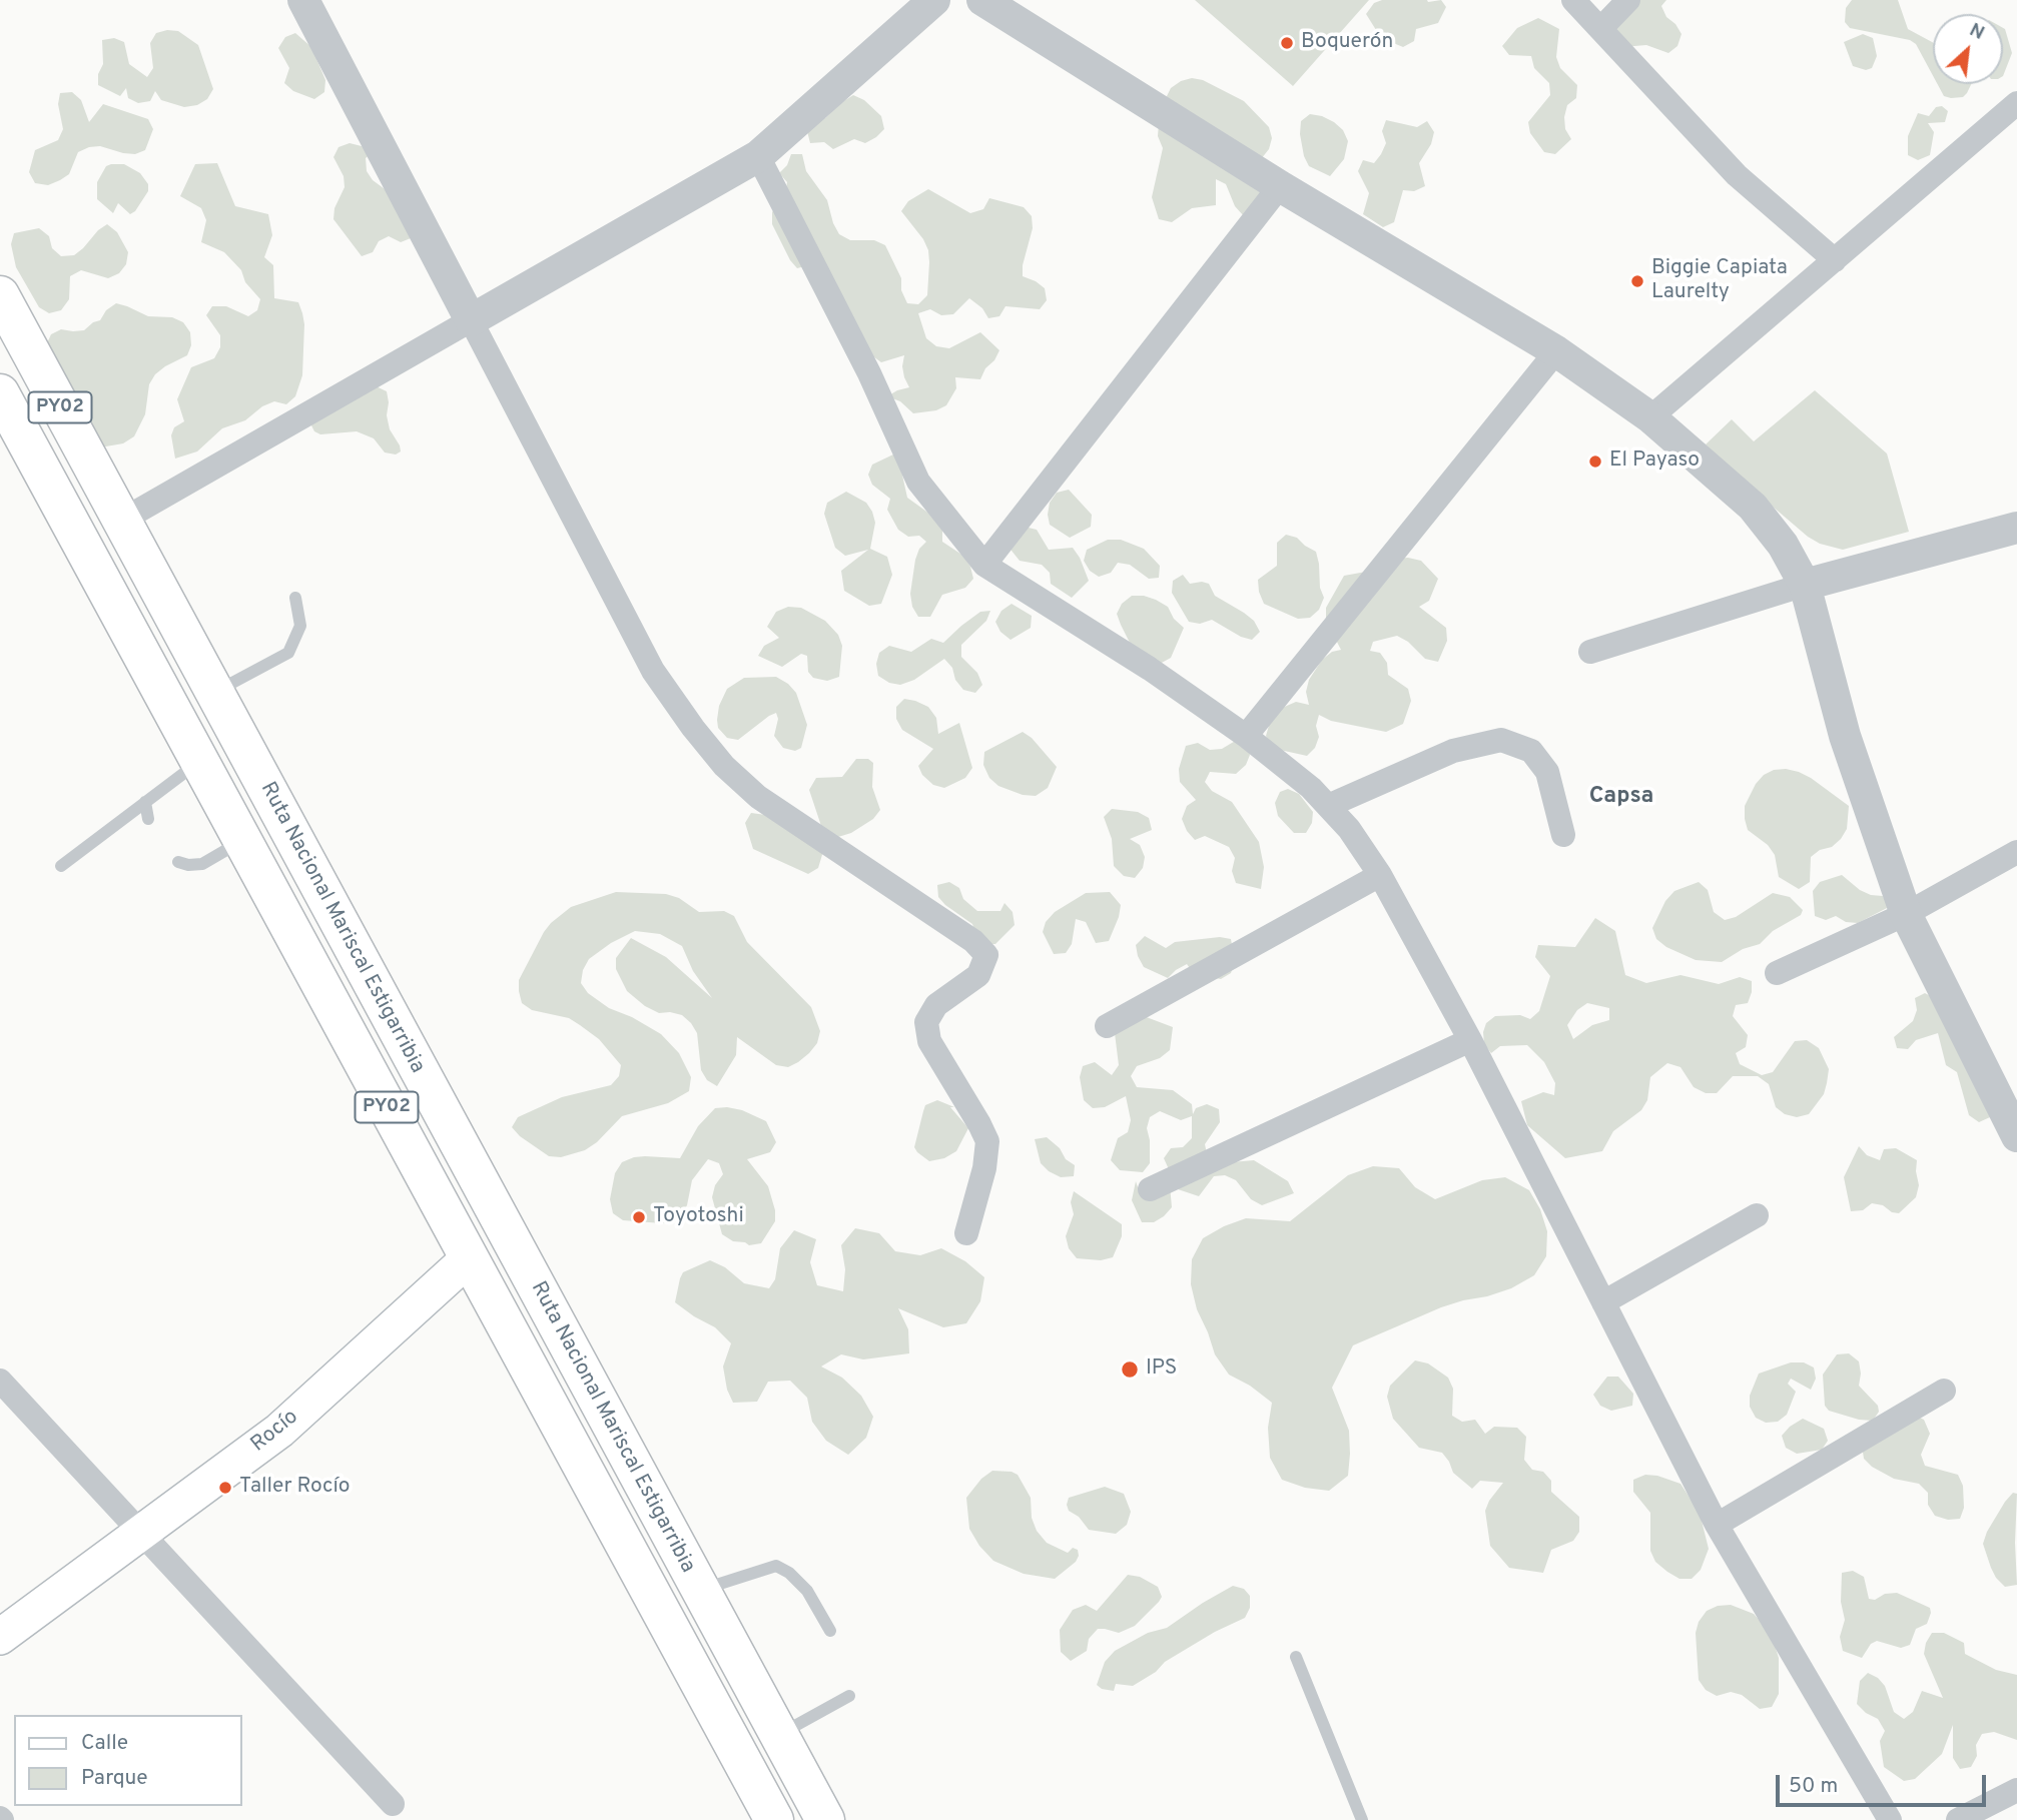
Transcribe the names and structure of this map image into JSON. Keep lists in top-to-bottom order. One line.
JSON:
{"streets":{"highway":["PY02","Ruta Nacional Mariscal Estigarribia"],"main road":["Rocío"]},"crossings":[["Ruta Nacional Mariscal Estigarribia","Rocío"]],"districts":["Capsa"],"places":["Boquerón","Biggie Capiata Laurelty","El Payaso","Toyotoshi","IPS","Taller Rocío"],"legend":["Calle","Parque"],"scale_bar":"50 m","north":"top right"}
